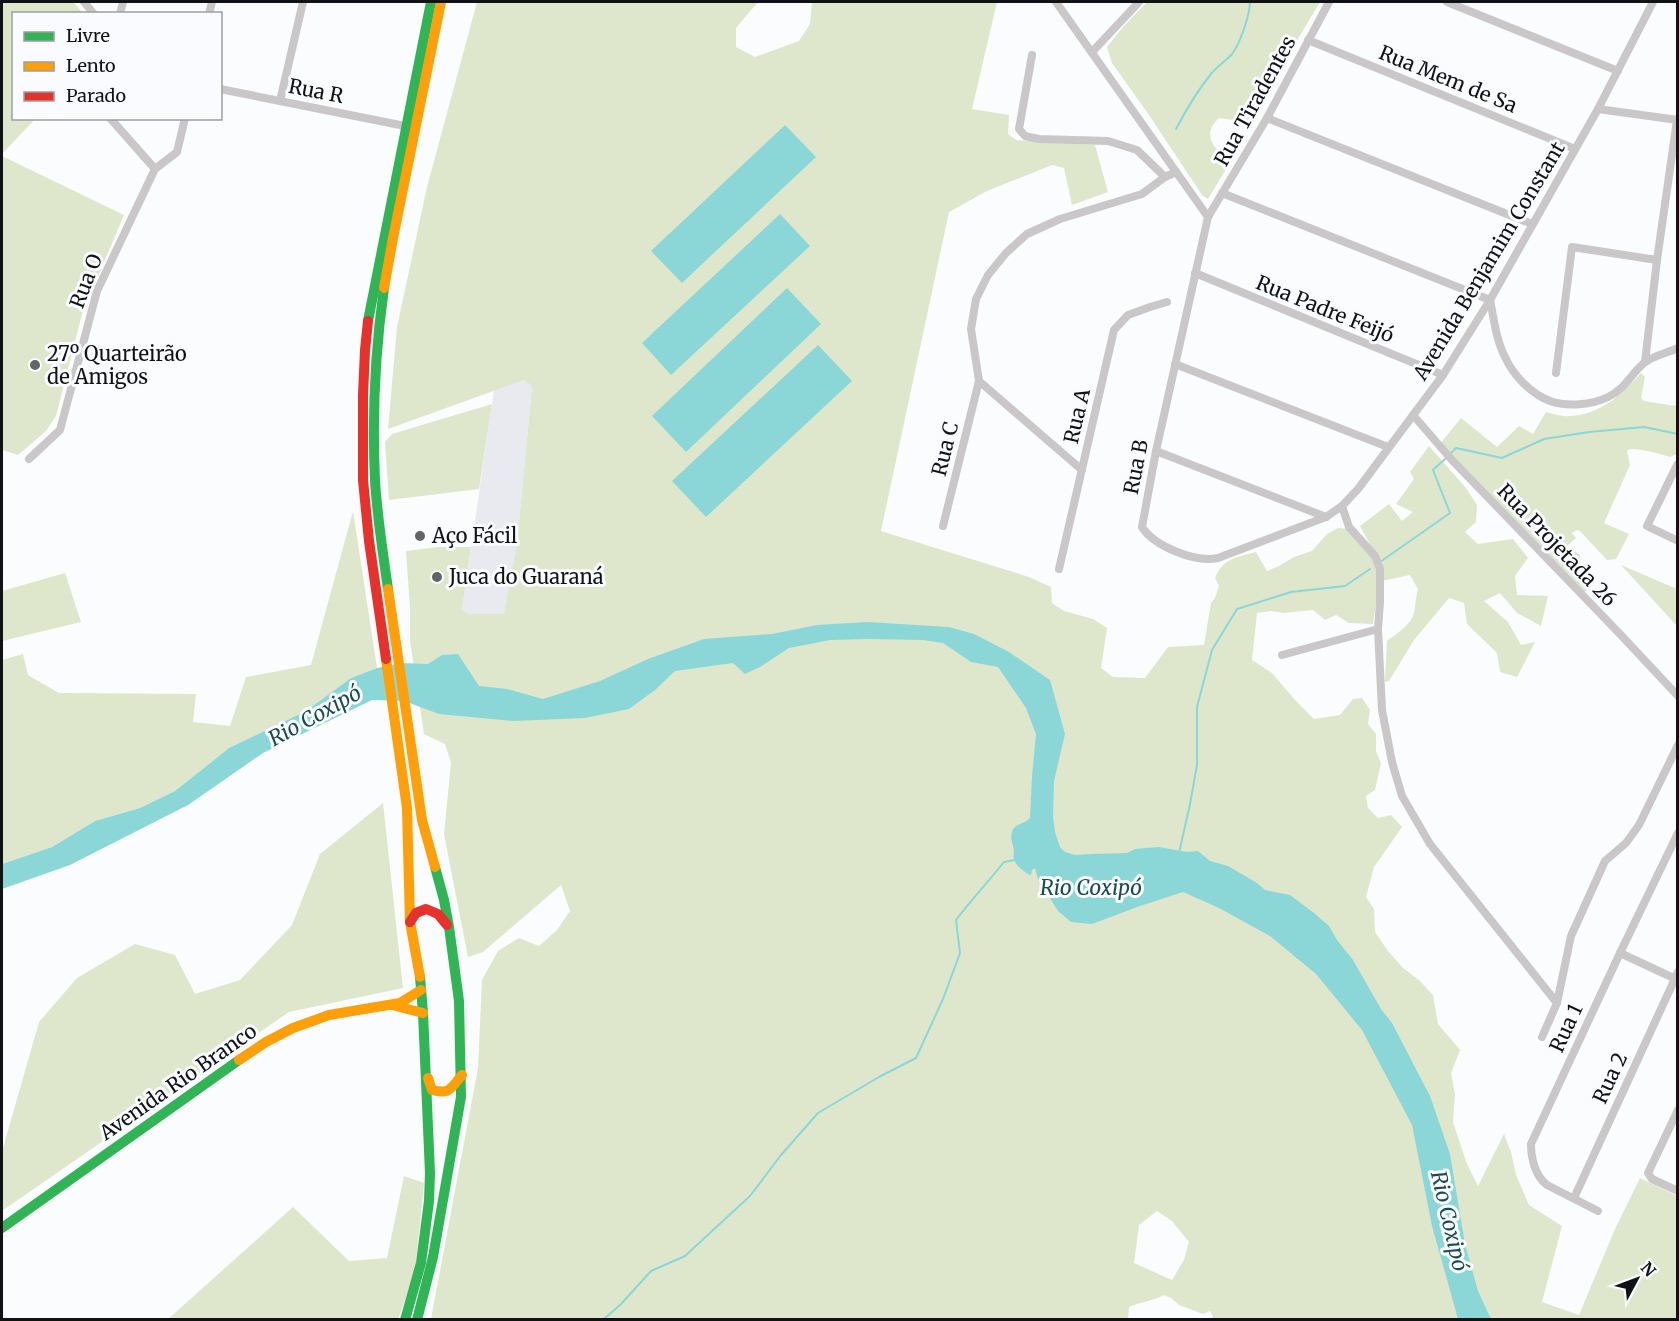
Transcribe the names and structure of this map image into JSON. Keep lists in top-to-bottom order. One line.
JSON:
{"streets":{"main road":["Avenida Rio Branco"],"street":["Rua Mem de Sa","Rua R","Rua Tiradentes","Avenida Benjamim Constant","Rua O","Rua Padre Feijó","Rua A","Rua C","Rua B","Rua Projetada 26","Rua 1","Rua 2"]},"crossings":[["Rua Mem de Sa","Rua Tiradentes"],["Rua Mem de Sa","Avenida Benjamim Constant"],["Rua Tiradentes","Rua B"],["Avenida Benjamim Constant","Rua Padre Feijó"],["Avenida Benjamim Constant","Rua B"],["Avenida Benjamim Constant","Rua Projetada 26"],["Rua Padre Feijó","Rua B"],["Rua 1","Rua 2"]],"water":["Rio Coxipó"],"places":["27º Quarteirão de Amigos","Aço Fácil","Juca do Guaraná"],"legend":["Livre","Lento","Parado"],"north":"top right"}
